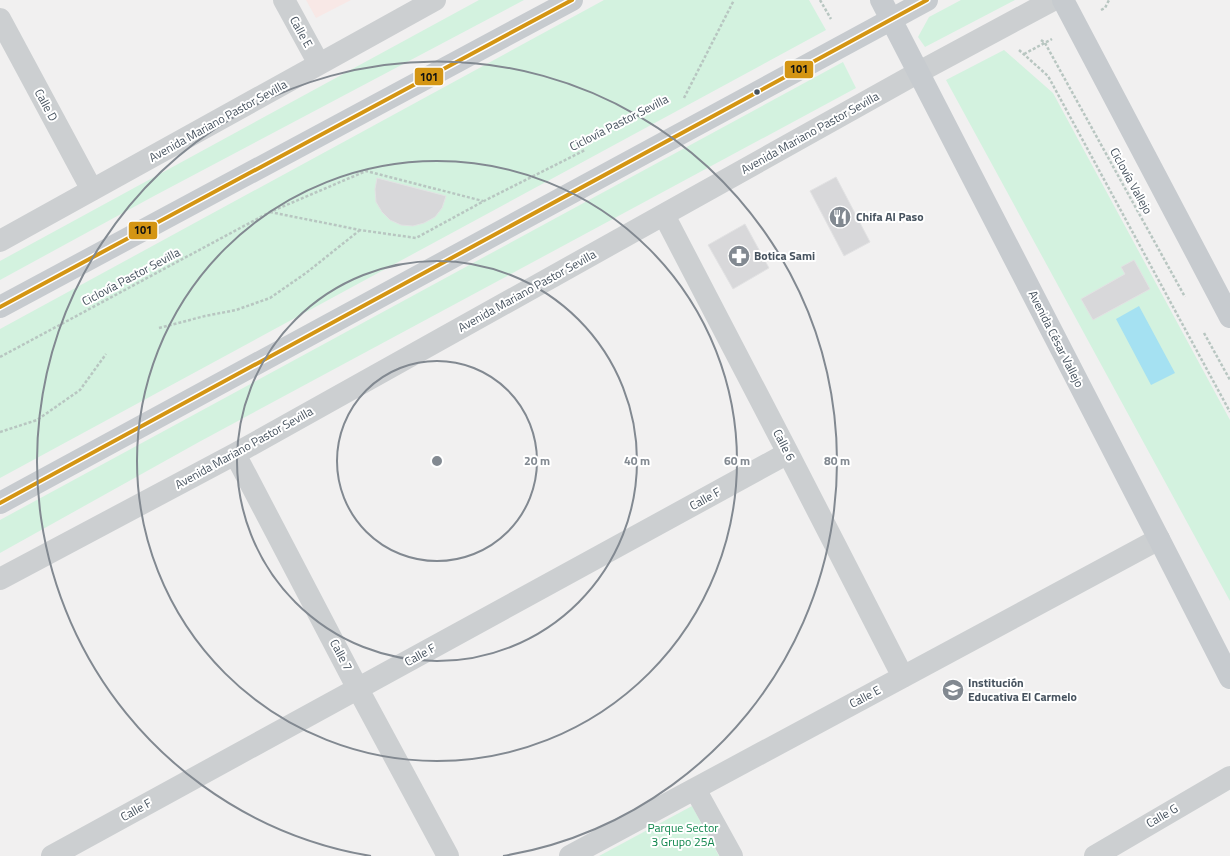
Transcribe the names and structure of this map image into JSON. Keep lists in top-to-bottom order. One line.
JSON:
{"streets":{"main road":["Avenida César Vallejo"],"street":["Calle E","Calle D","Avenida Mariano Pastor Sevilla","Calle 6","Calle F","Calle 7","Calle G"],"path":["Ciclovía Pastor Sevilla","Ciclovía Vallejo"]},"crossings":[["Calle E","Avenida Mariano Pastor Sevilla"],["Calle E","Avenida César Vallejo"],["Calle E","Calle 6"],["Calle D","Avenida Mariano Pastor Sevilla"],["Avenida Mariano Pastor Sevilla","Ciclovía Vallejo"],["Avenida Mariano Pastor Sevilla","Avenida César Vallejo"],["Avenida Mariano Pastor Sevilla","Calle 6"],["Avenida Mariano Pastor Sevilla","Calle 7"],["Calle 6","Calle F"],["Calle F","Calle 7"]],"parks":["Parque Sector 3 Grupo 25A"],"places":{"restaurant":["Chifa Al Paso"],"pharmacy":["Botica Sami"],"school or university":["Institución Educativa El Carmelo"]},"lines":["transit line 101"],"rings":["20 m","40 m","60 m","80 m"]}
